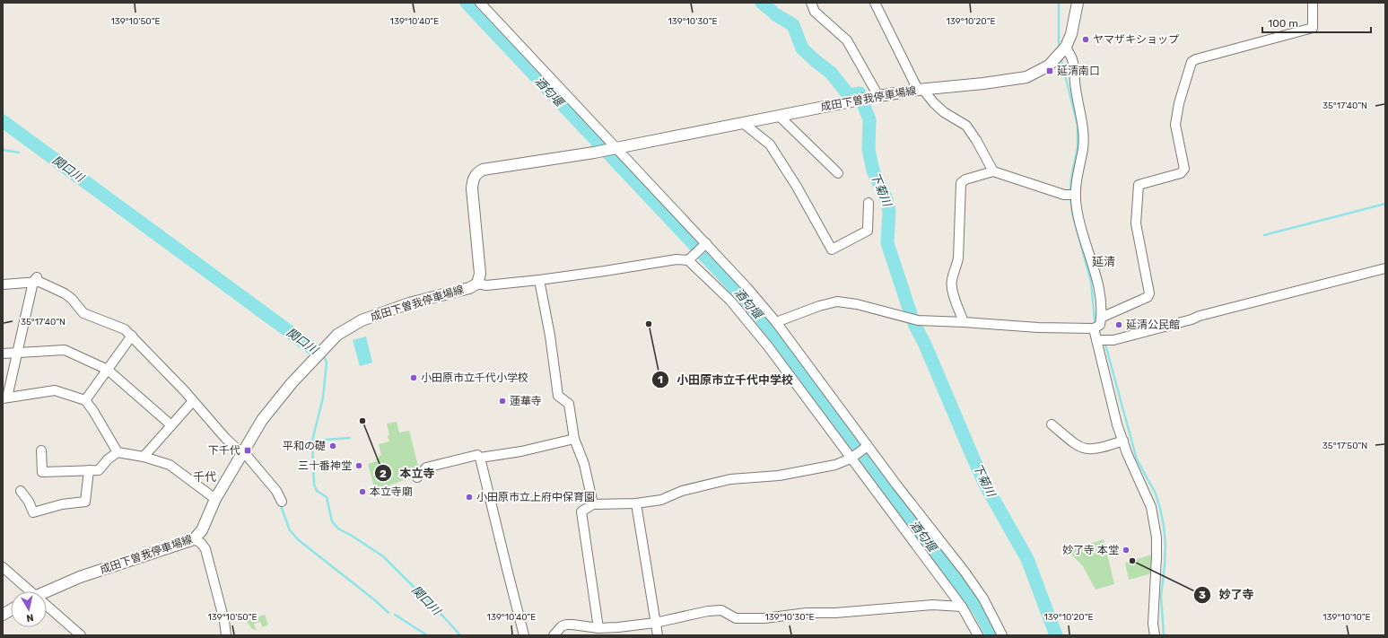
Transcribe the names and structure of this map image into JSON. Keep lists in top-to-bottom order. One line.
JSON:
{"streets":{"main road":["成田下曽我停車場線"]},"districts":["延清","千代"],"water":["酒匂堰","関口川","下菊川"],"places":{"other":["ヤマザキショップ","小田原市立千代中学校","延清公民館","小田原市立千代小学校","蓮華寺","本立寺","平和の礎","三十番神堂","本立寺廟","小田原市立上府中保育園","妙了寺 本堂","妙了寺"],"transit":["延清南口","下千代"]},"scale_bar":"100 m","north":"bottom","coordinates":["139°10'50\"E","139°10'40\"E","139°10'30\"E","139°10'20\"E","35°17'40\"N","35°17'50\"N","139°10'10\"E"]}
